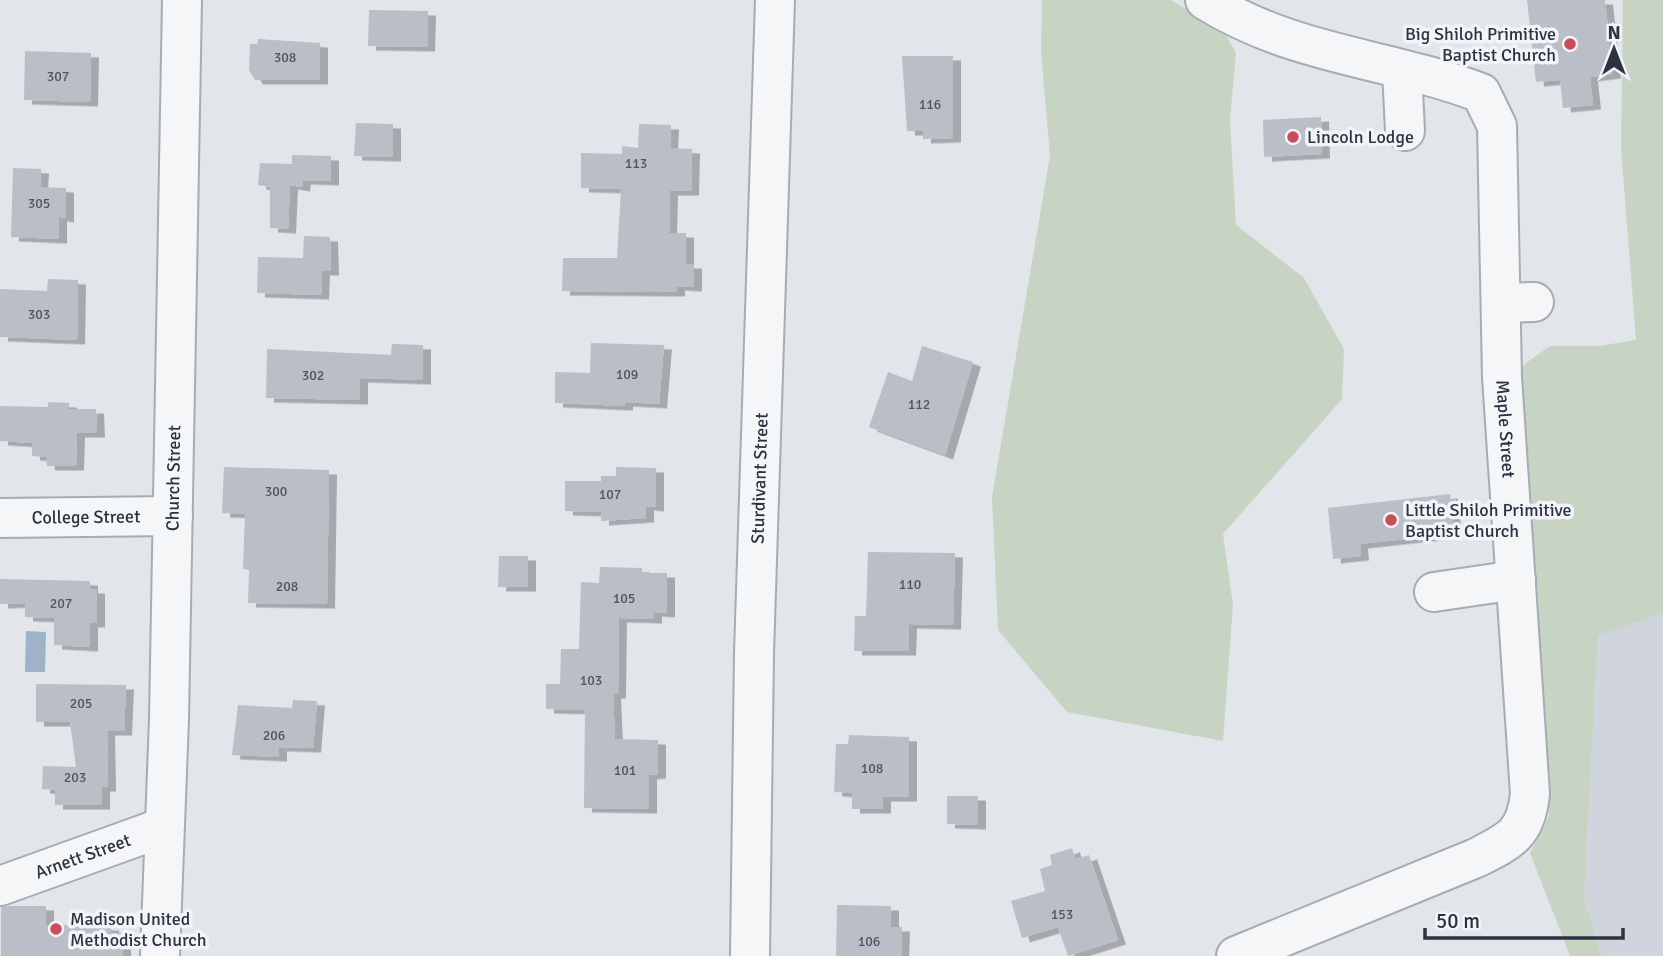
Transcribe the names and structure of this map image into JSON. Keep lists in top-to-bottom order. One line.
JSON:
{"streets":{"street":["Maple Street","Church Street","Sturdivant Street","College Street","Arnett Street"]},"crossings":[["Church Street","College Street"],["Church Street","Arnett Street"]],"places":["Big Shiloh Primitive Baptist Church","Lincoln Lodge","Little Shiloh Primitive Baptist Church","Madison United Methodist Church"],"house_numbers":["308","307","116","113","305","303","109","302","112","300","107","110","208","105","207","103","205","206","108","101","203","153","106"],"scale_bar":"50 m","north":"top"}
